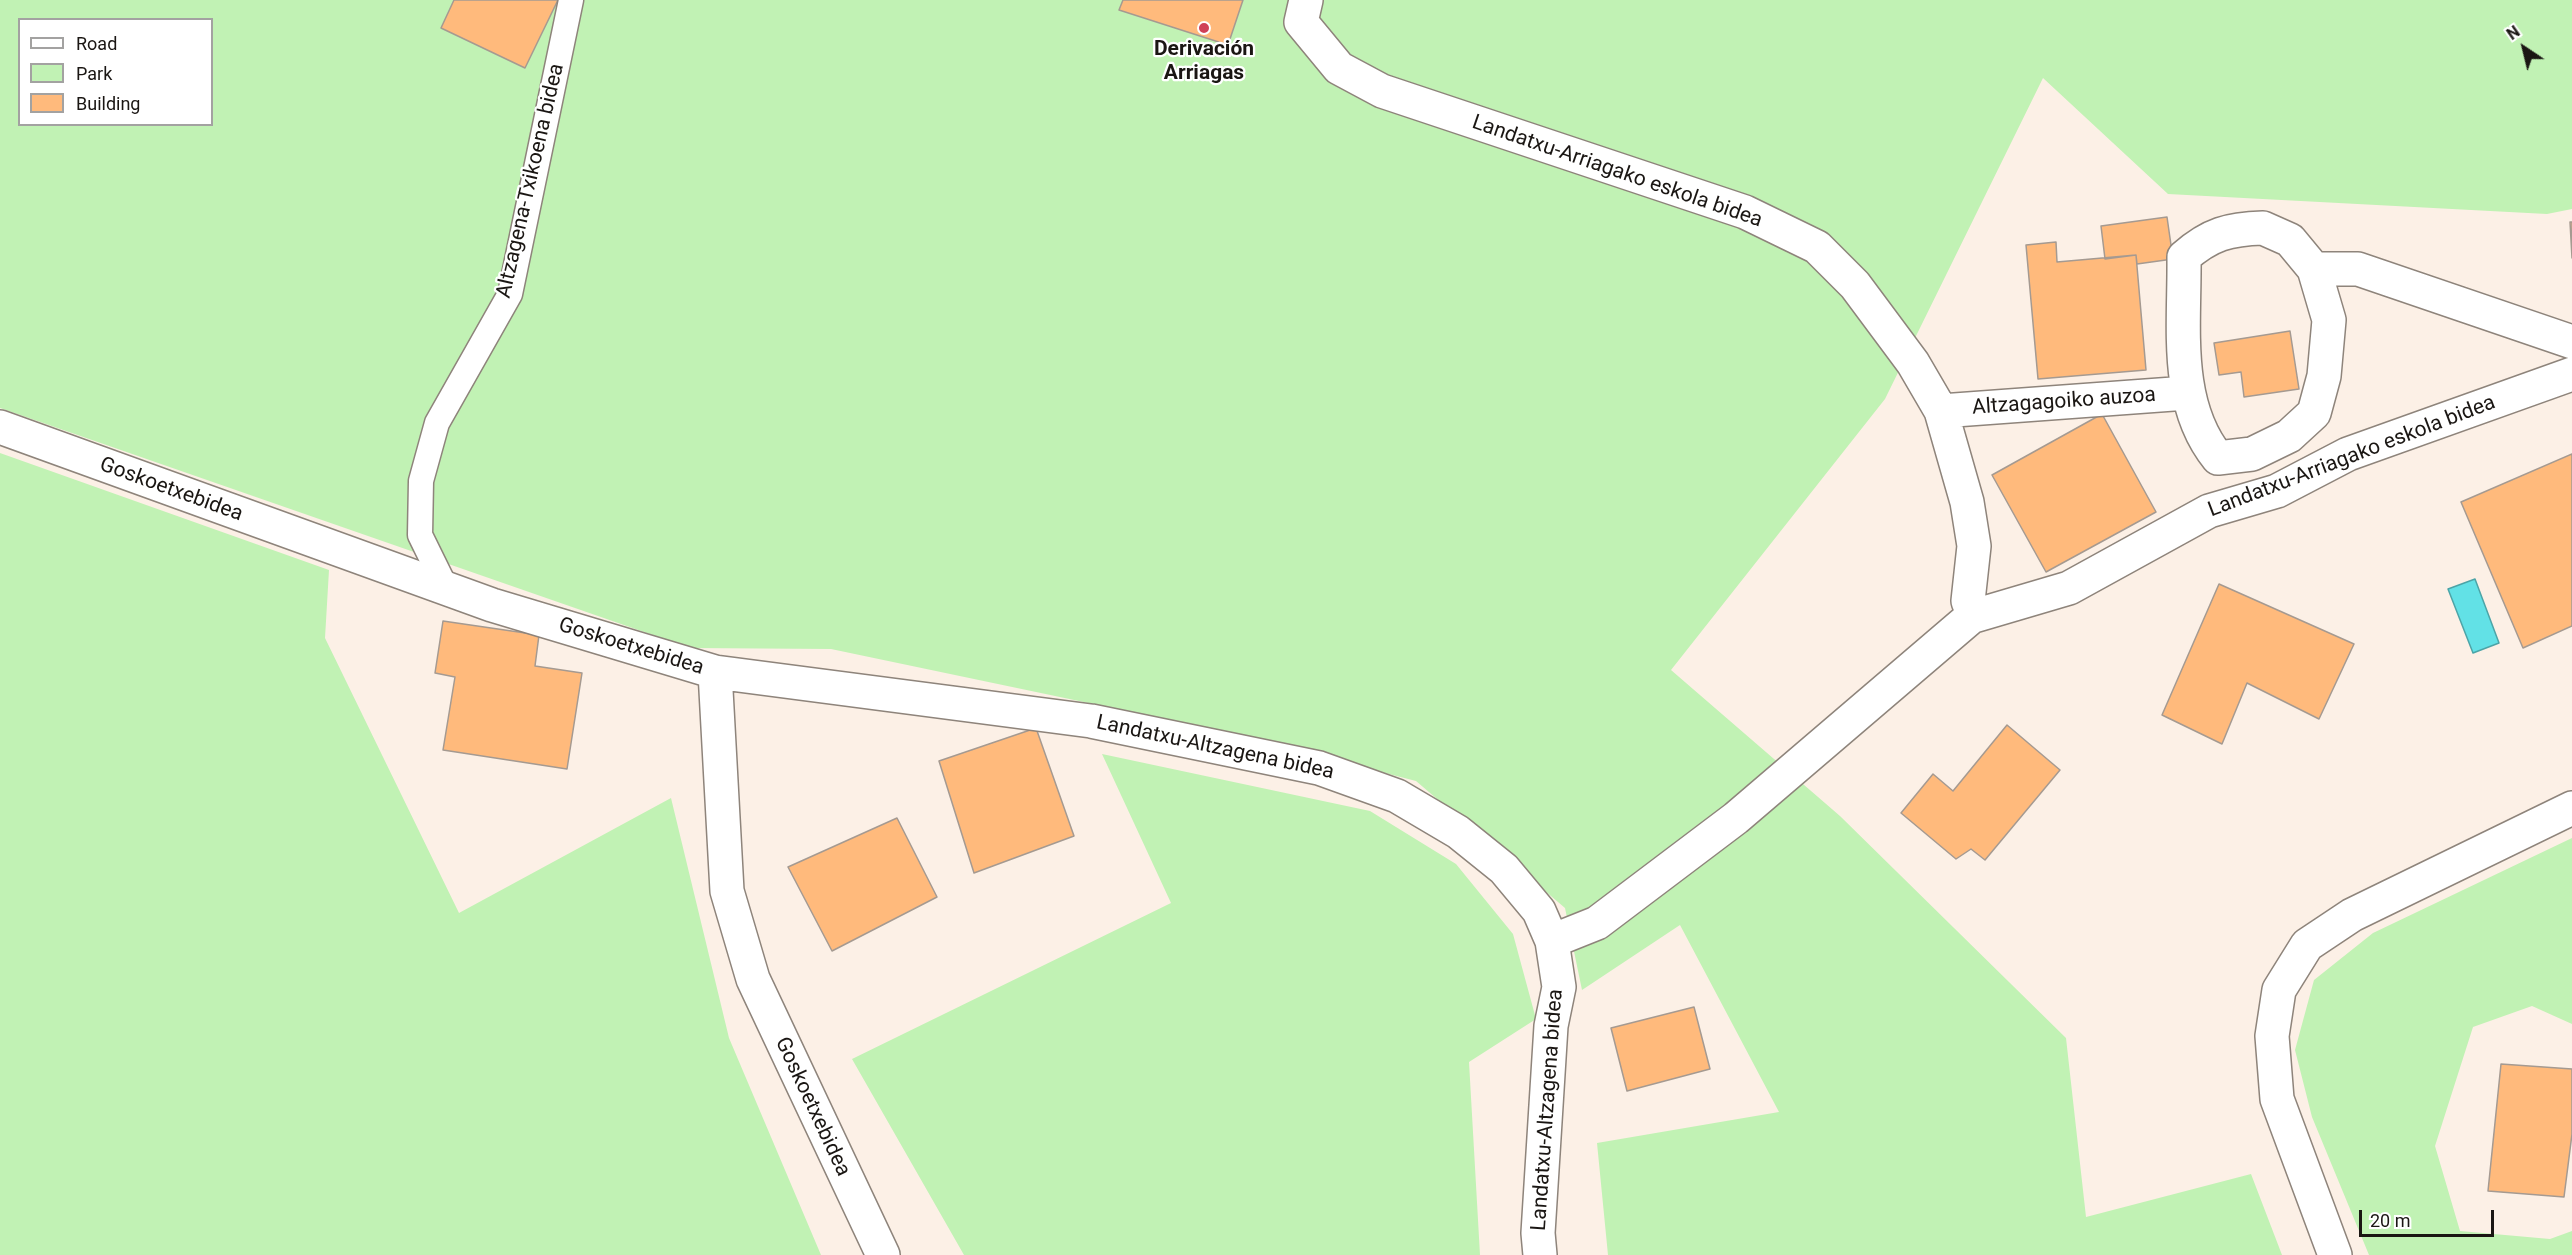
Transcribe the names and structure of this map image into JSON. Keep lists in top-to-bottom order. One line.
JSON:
{"streets":{"street":["Landatxu-Arriagako eskola bidea","Altzagagoiko auzoa","Goskoetxebidea","Landatxu-Altzagena bidea"],"lane":["Altzagena-Txikoena bidea"]},"crossings":[["Landatxu-Arriagako eskola bidea","Altzagagoiko auzoa"],["Altzagena-Txikoena bidea","Goskoetxebidea"],["Goskoetxebidea","Landatxu-Altzagena bidea"]],"places":["Derivación Arriagas"],"legend":["Road","Park","Building"],"scale_bar":"20 m","north":"top left"}
